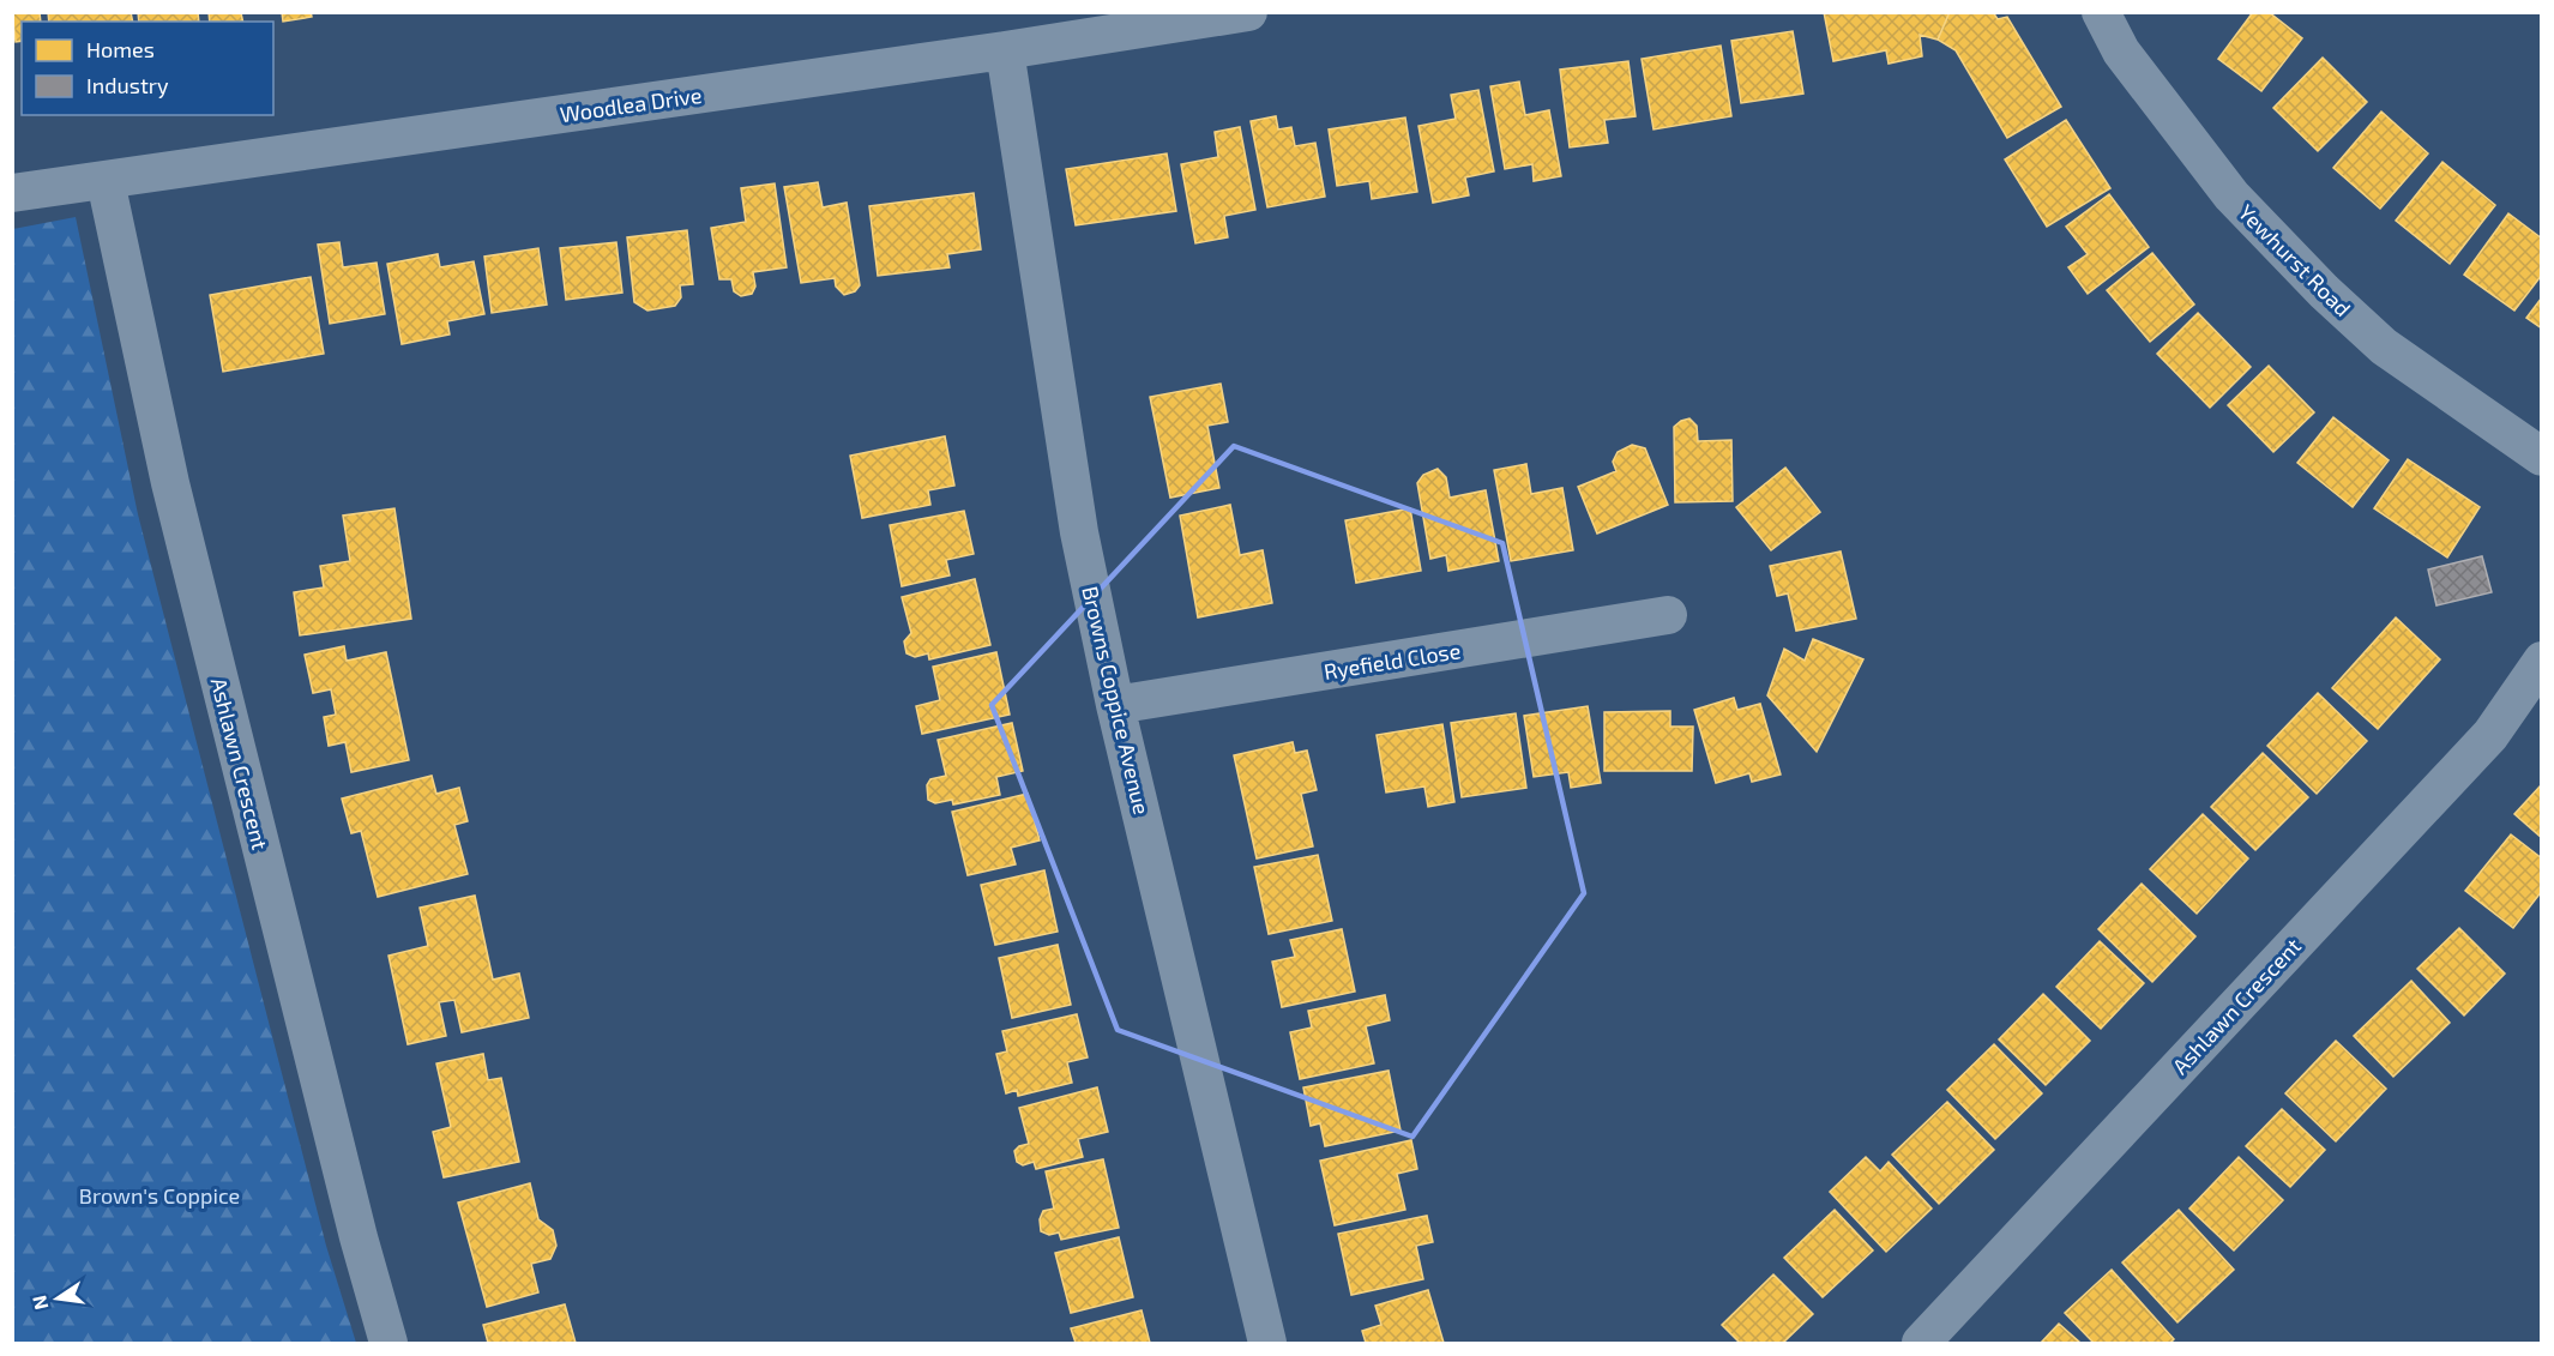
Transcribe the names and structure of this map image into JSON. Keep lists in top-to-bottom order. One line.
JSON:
{"streets":{"street":["Woodlea Drive","Yewhurst Road","Ryefield Close","Browns Coppice Avenue","Ashlawn Crescent"]},"crossings":[["Woodlea Drive","Browns Coppice Avenue"],["Woodlea Drive","Ashlawn Crescent"],["Ryefield Close","Browns Coppice Avenue"]],"parks":["Brown's Coppice"],"legend":["Homes","Industry"],"north":"left"}
